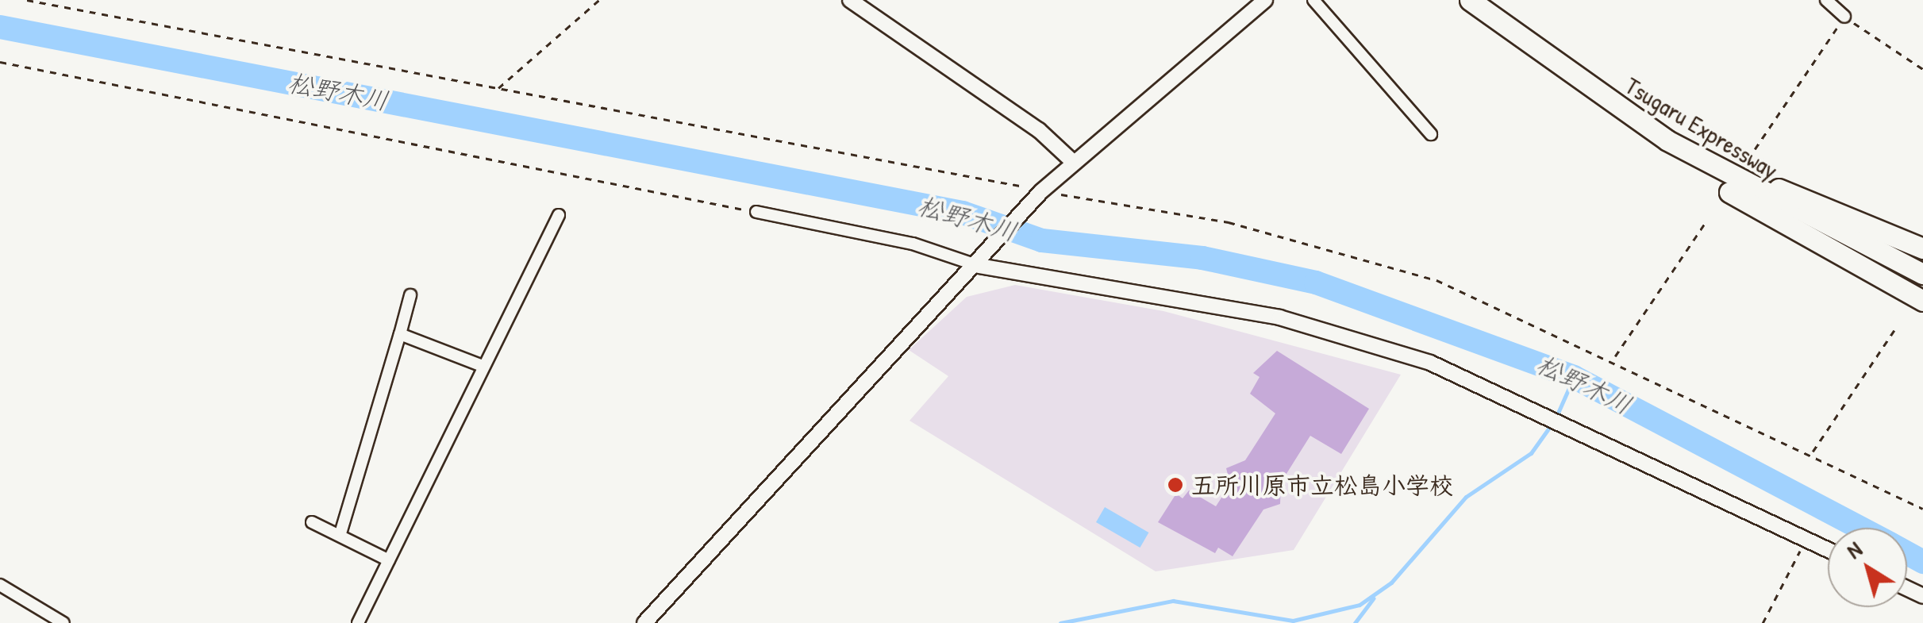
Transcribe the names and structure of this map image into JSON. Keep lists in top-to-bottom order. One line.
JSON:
{"streets":{"highway":["Tsugaru Expressway"]},"water":["松野木川"],"places":["五所川原市立松島小学校"],"north":"top left"}
